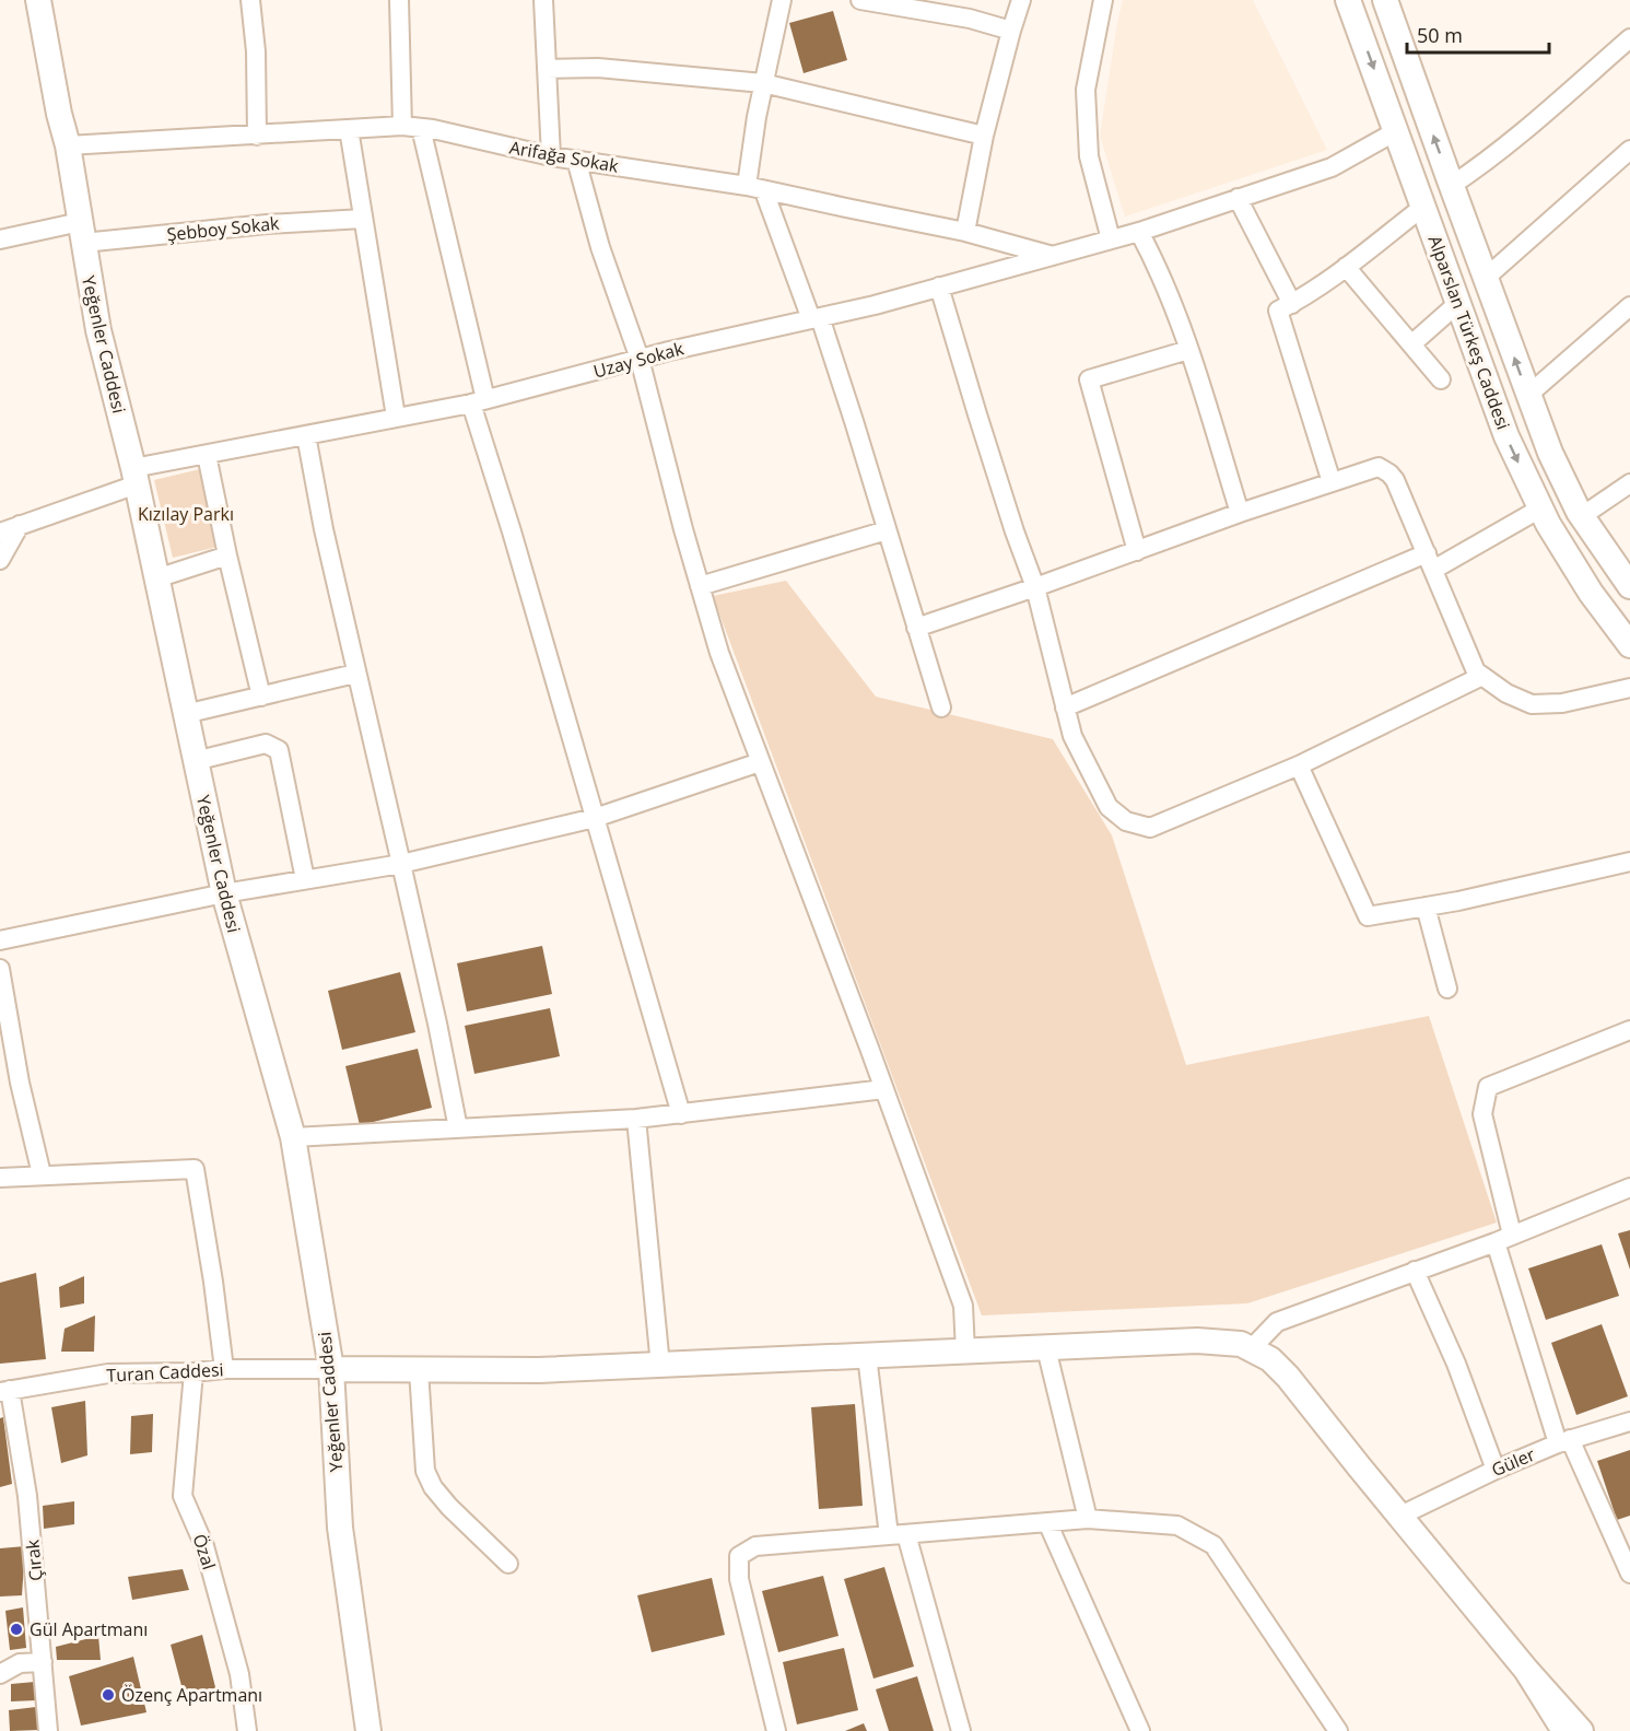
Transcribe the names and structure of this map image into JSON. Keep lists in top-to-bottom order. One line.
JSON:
{"streets":{"street":["Arifağa Sokak","Şebboy Sokak","Alparslan Türkeş Caddesi","Yeğenler Caddesi","Uzay Sokak","Turan Caddesi","Güler","Özal","Çırak"]},"crossings":[["Arifağa Sokak","Yeğenler Caddesi"],["Arifağa Sokak","Uzay Sokak"],["Şebboy Sokak","Yeğenler Caddesi"],["Alparslan Türkeş Caddesi","Uzay Sokak"],["Yeğenler Caddesi","Uzay Sokak"],["Yeğenler Caddesi","Turan Caddesi"],["Turan Caddesi","Özal"],["Turan Caddesi","Çırak"]],"parks":["Kızılay Parkı"],"places":["Gül Apartmanı","Özenç Apartmanı"],"scale_bar":"50 m"}
